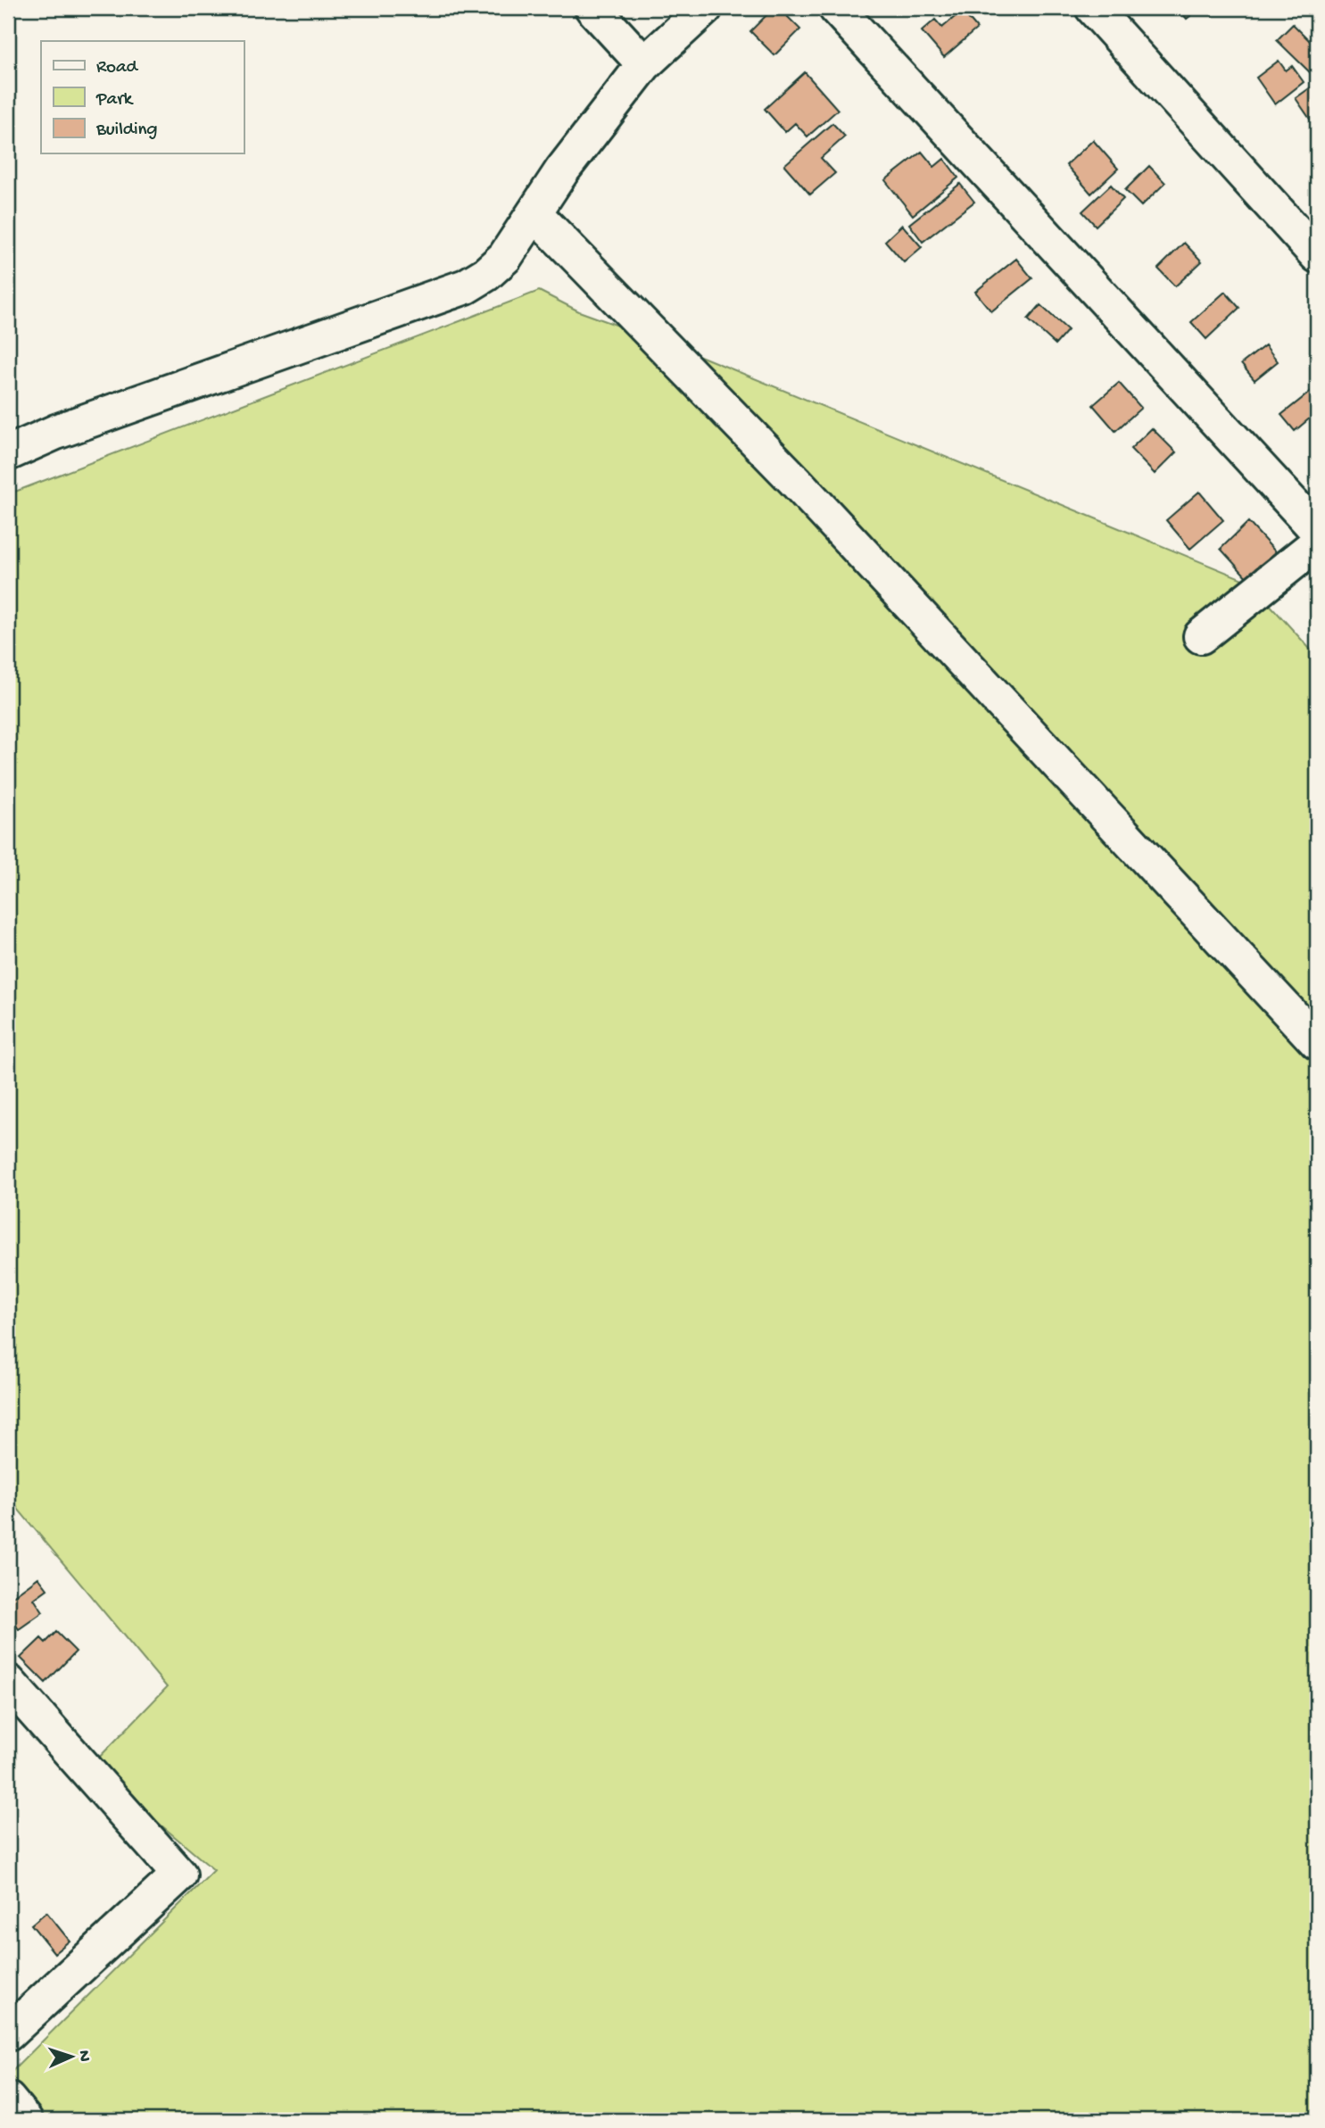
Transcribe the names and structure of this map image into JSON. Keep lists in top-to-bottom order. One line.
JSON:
{"legend":["Road","Park","Building"],"north":"right"}
